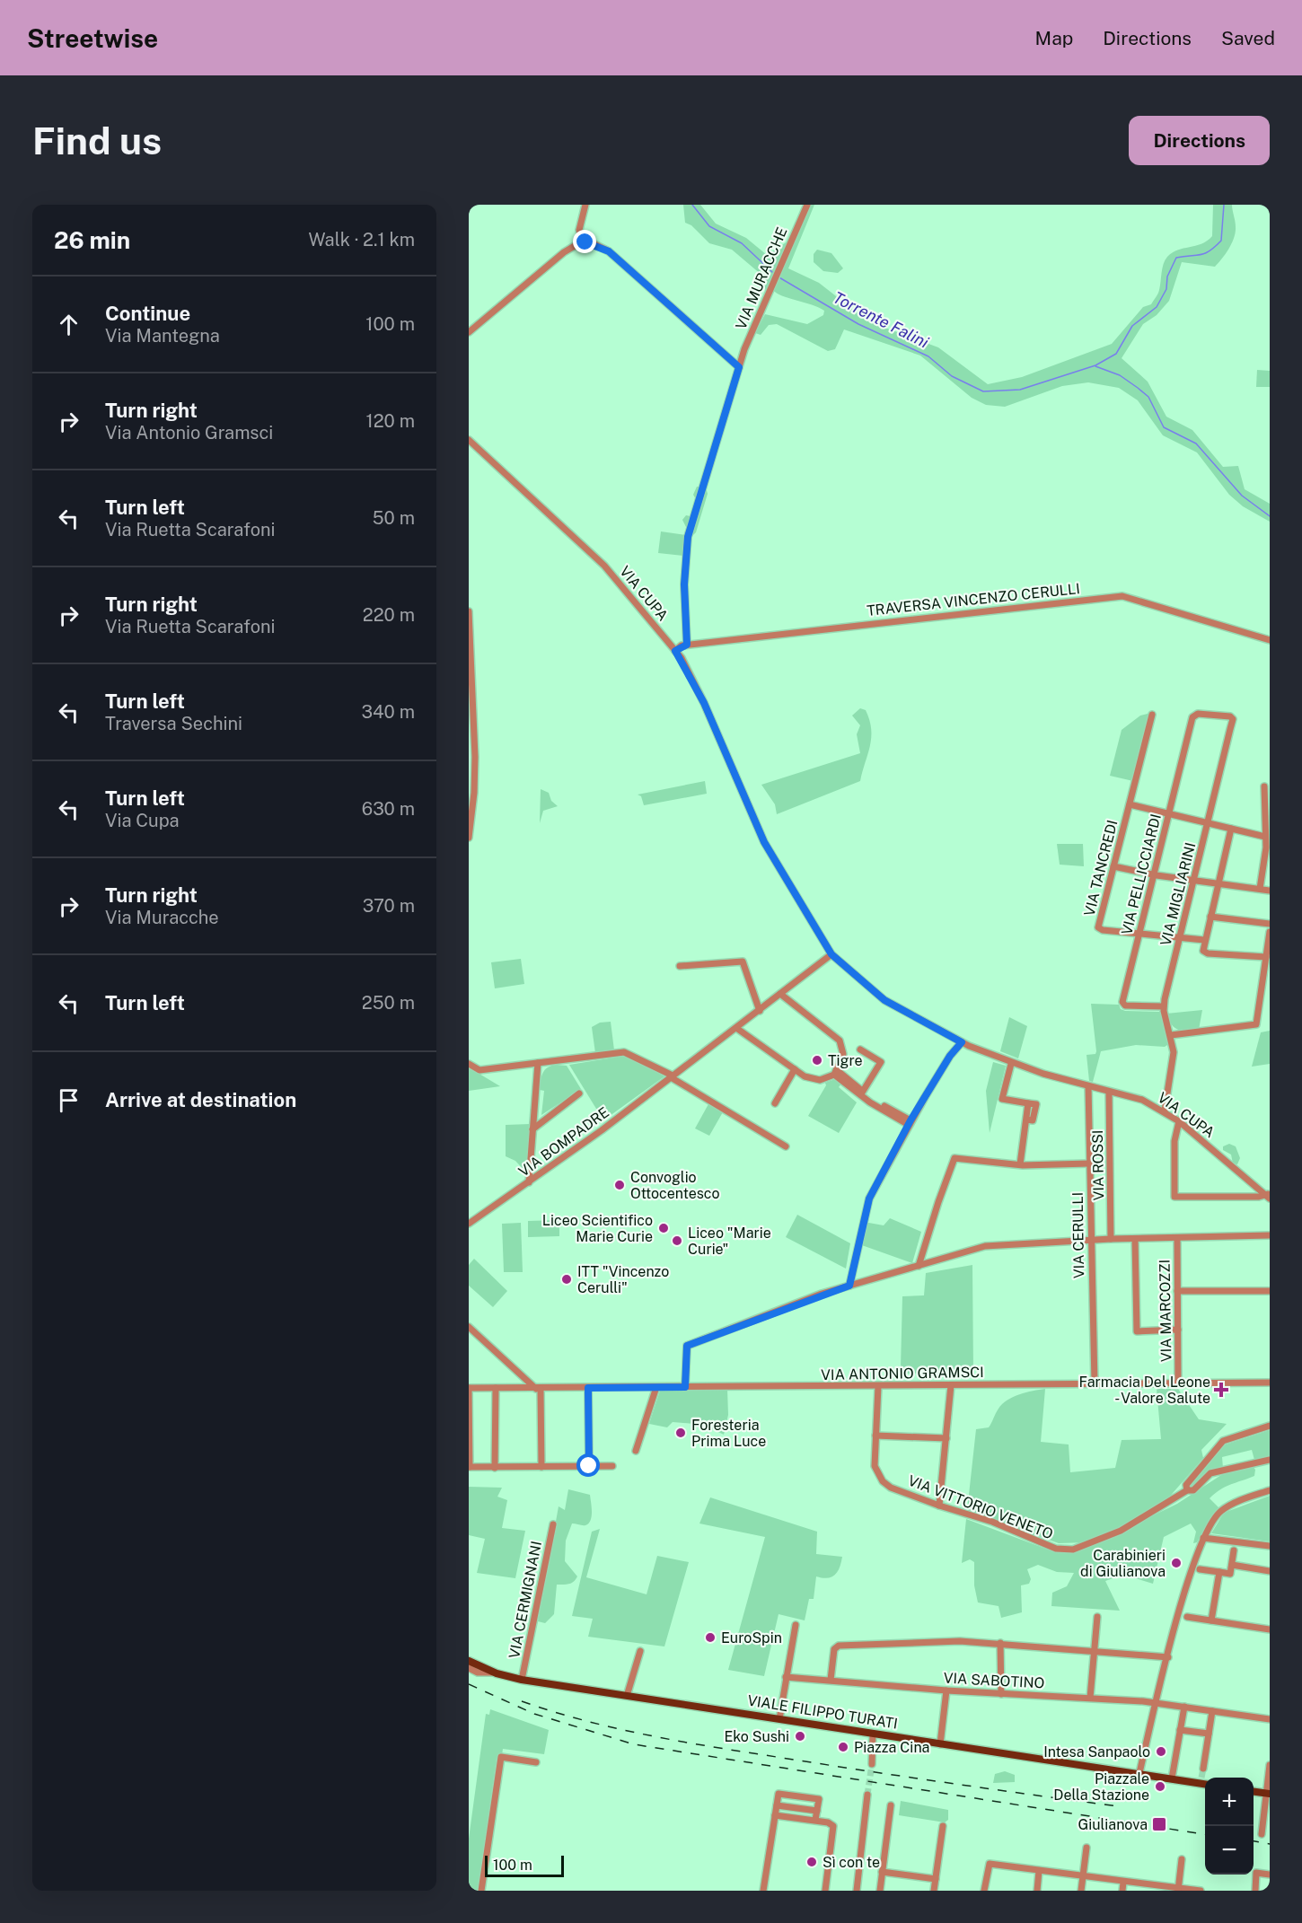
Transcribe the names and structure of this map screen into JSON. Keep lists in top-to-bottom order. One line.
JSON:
{"streets":{"main road":["VIALE FILIPPO TURATI"],"street":["VIA MURACCHE","VIA CUPA","TRAVERSA VINCENZO CERULLI","VIA TANCREDI","VIA PELLICCIARDI","VIA MIGLIARINI","VIA BOMPADRE","VIA ROSSI","VIA CERULLI","VIA MARCOZZI","VIA ANTONIO GRAMSCI","VIA VITTORIO VENETO","VIA CERMIGNANI","VIA SABOTINO"]},"crossings":[["VIA MURACCHE","TRAVERSA VINCENZO CERULLI"],["VIA CUPA","TRAVERSA VINCENZO CERULLI"],["VIA CUPA","VIA MIGLIARINI"],["VIA CUPA","VIA BOMPADRE"],["VIA CUPA","VIA ROSSI"],["VIA CUPA","VIA CERULLI"],["VIA TANCREDI","VIA PELLICCIARDI"],["VIA TANCREDI","VIA MIGLIARINI"],["VIA PELLICCIARDI","VIA MIGLIARINI"],["VIA CERULLI","VIA ANTONIO GRAMSCI"],["VIA MARCOZZI","VIA ANTONIO GRAMSCI"],["VIA ANTONIO GRAMSCI","VIA VITTORIO VENETO"],["VIA CERMIGNANI","VIALE FILIPPO TURATI"]],"water":["Torrente Falini"],"places":{"other":["Tigre","Convoglio Ottocentesco","Liceo Scientifico Marie Curie","Liceo \"Marie Curie\"","ITT \"Vincenzo Cerulli\"","Foresteria Prima Luce","Carabinieri di Giulianova","EuroSpin","Eko Sushi","Piazza Cina","Intesa Sanpaolo","Piazzale Della Stazione","Sì con te"],"health":["Farmacia Del Leone - Valore Salute"],"transit":["Giulianova"]},"scale_bar":"100 m","page":{"header":"Streetwise","nav":["Map","Directions","Saved"],"buttons":"Directions","title":"Find us","heading":["26 min","Walk · 2.1 km"],"list":[["Continue","Via Mantegna","100 m"],["Turn right","Via Antonio Gramsci","120 m"],["Turn left","Via Ruetta Scarafoni","50 m"],["Turn right","Via Ruetta Scarafoni","220 m"],["Turn left","Traversa Sechini","340 m"],["Turn left","Via Cupa","630 m"],["Turn right","Via Muracche","370 m"],["Turn left","250 m"],"Arrive at destination"],"map_buttons":["+","−"],"scale":"100 m"}}
